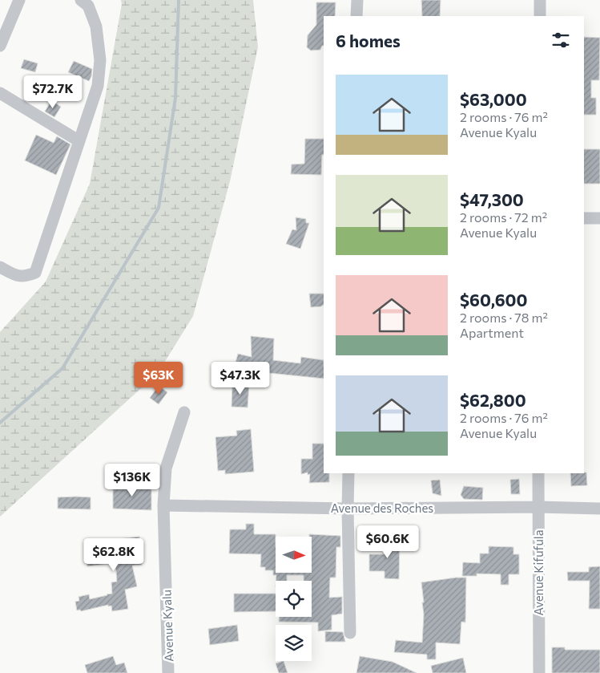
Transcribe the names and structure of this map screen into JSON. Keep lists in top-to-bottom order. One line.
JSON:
{"streets":{"street":["Avenue des Roches","Avenue Kifufula","Avenue Kyalu"]},"crossings":[["Avenue des Roches","Avenue Kifufula"],["Avenue des Roches","Avenue Kyalu"]],"north":"right","page":{"heading":"6 homes","list":[{"name":"$63,000","note":"2 rooms · 76 m² · Avenue Kyalu"},{"name":"$47,300","note":"2 rooms · 72 m² · Avenue Kyalu"},{"name":"$60,600","note":"2 rooms · 78 m² · Apartment"},{"name":"$62,800","note":"2 rooms · 76 m² · Avenue Kyalu"}],"price":["$72.7K","$63K","$47.3K","$136K","$60.6K","$62.8K"]}}
